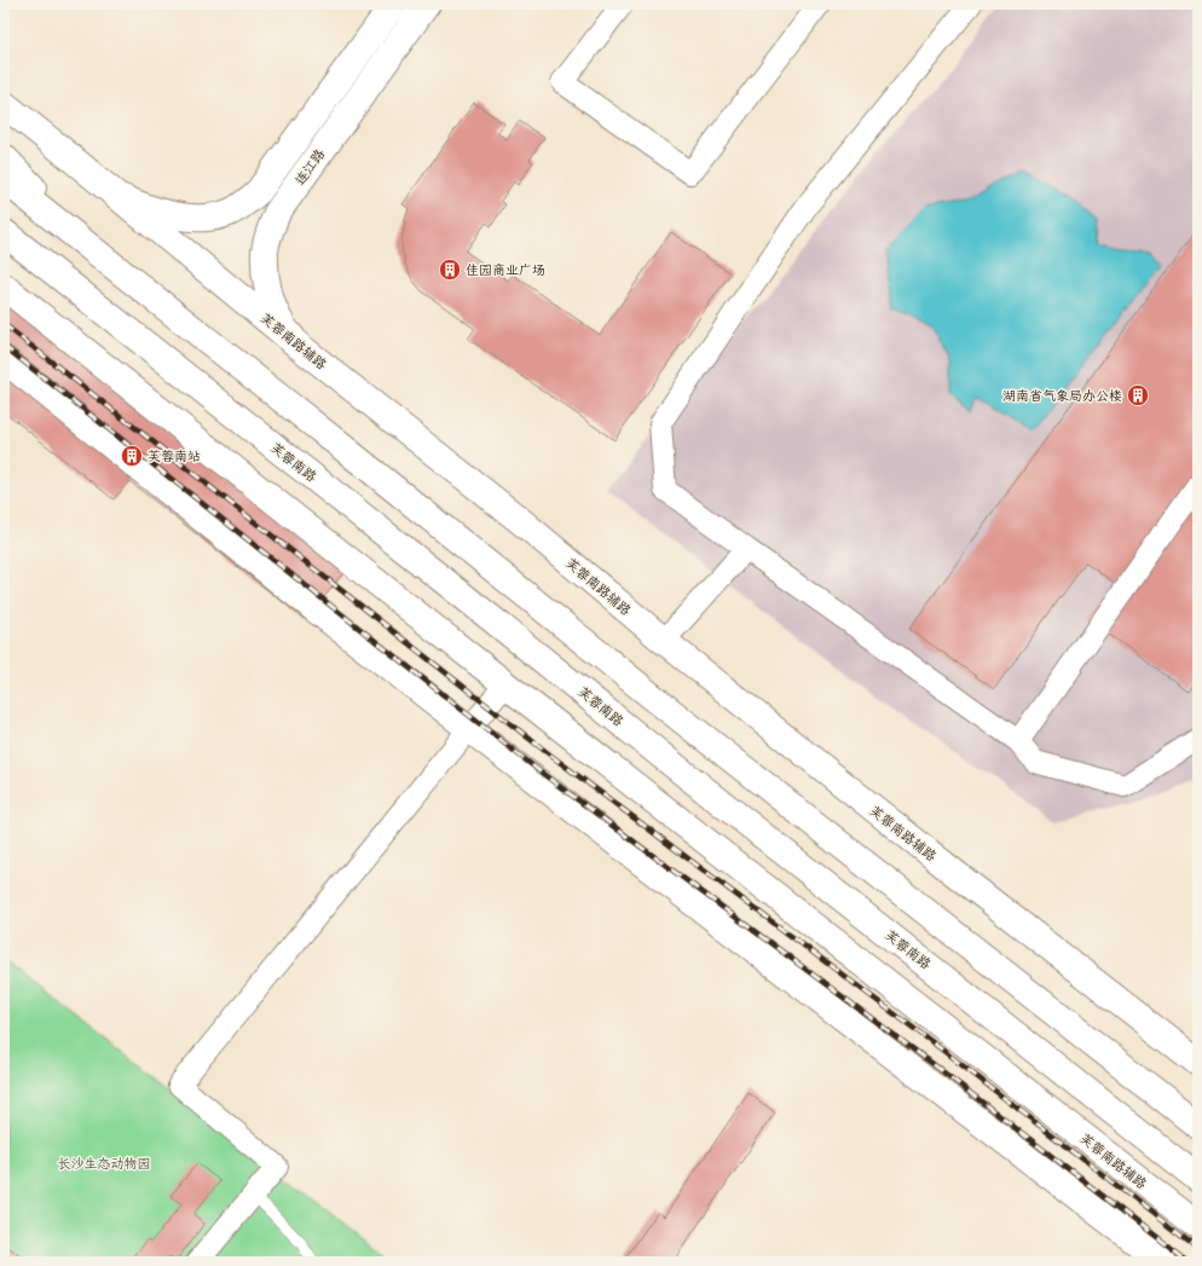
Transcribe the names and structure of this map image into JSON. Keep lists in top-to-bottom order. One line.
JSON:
{"streets":{"main road":["连江路","芙蓉南路辅路","芙蓉南路"]},"crossings":[["连江路","芙蓉南路辅路"]],"parks":["长沙生态动物园"],"places":{"building":["佳园商业广场","湖南省气象局办公楼","芙蓉南站"]}}
